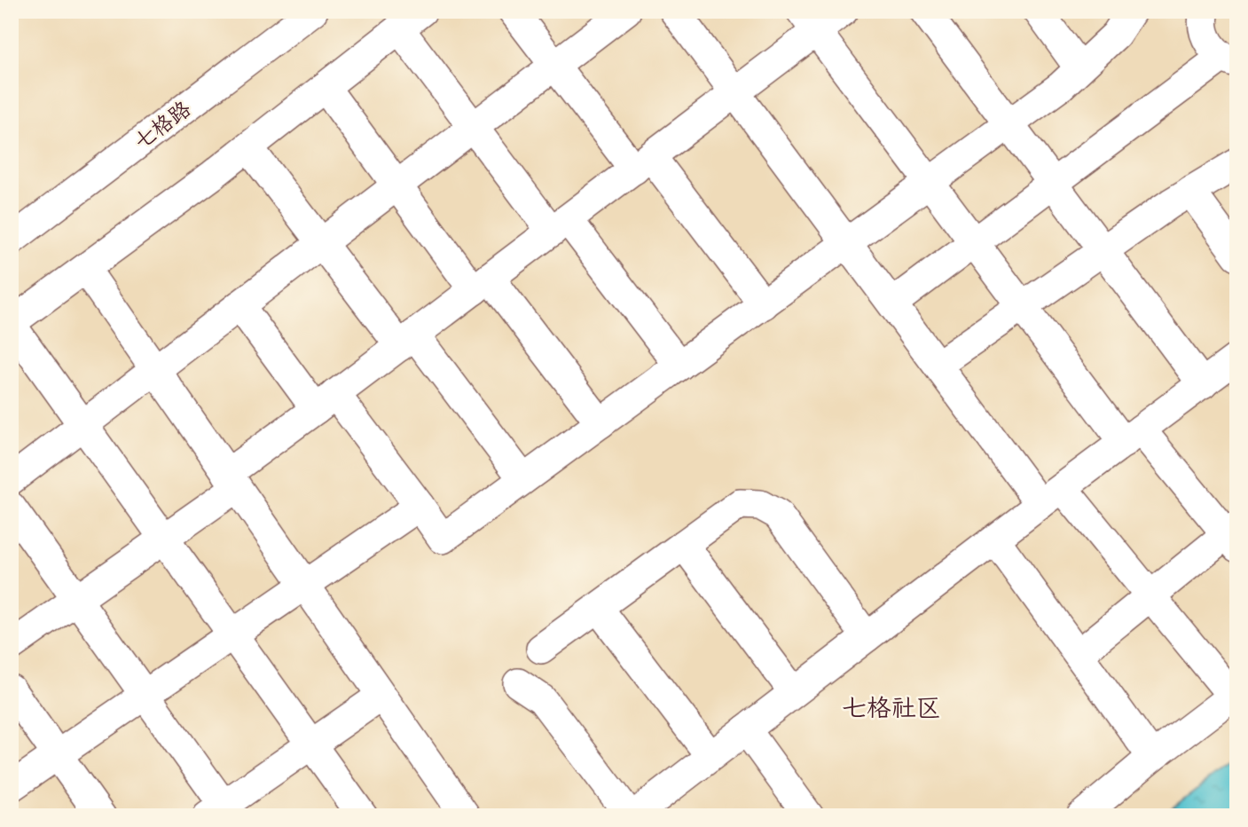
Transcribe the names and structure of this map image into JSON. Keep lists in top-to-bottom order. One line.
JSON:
{"streets":{"street":["七格路"]},"districts":["七格社区"]}
